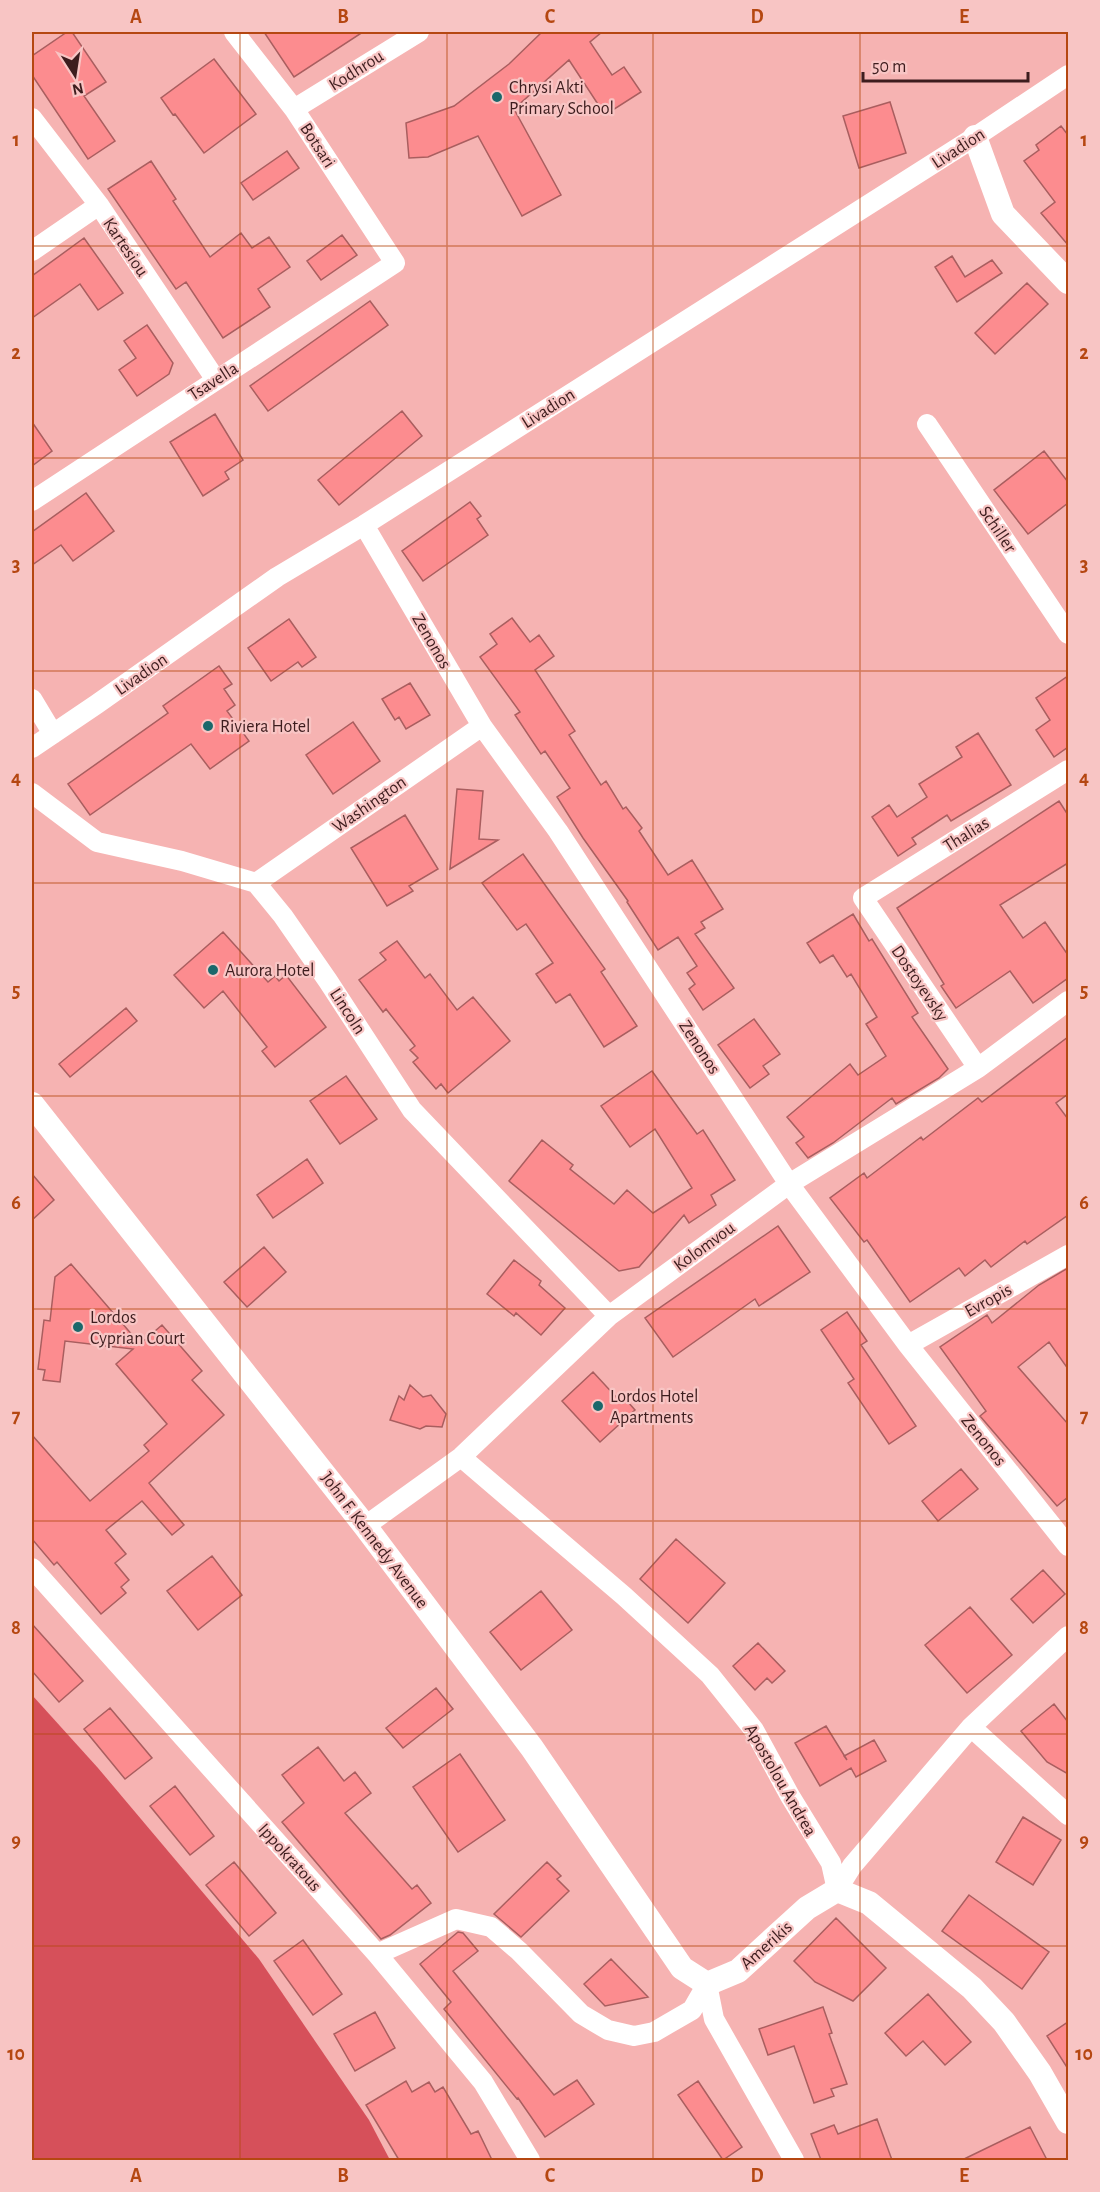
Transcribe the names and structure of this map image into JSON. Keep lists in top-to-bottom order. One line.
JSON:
{"streets":{"street":["Kodhrou","Botsari","Livadion","Kartesiou","Tsavella","Schiller","Zenonos","Washington","Thalias","Dostoyevsky","Lincoln","Kolomvou","Evropis","John F. Kennedy Avenue","Apostolou Andrea","Ippokratous","Amerikis"]},"crossings":[["Kodhrou","Botsari"],["Botsari","Tsavella"],["Livadion","Zenonos"],["Kartesiou","Tsavella"],["Zenonos","Washington"],["Zenonos","Kolomvou"],["Zenonos","Evropis"],["Washington","Lincoln"],["Thalias","Dostoyevsky"],["Dostoyevsky","Kolomvou"],["Lincoln","Kolomvou"],["Kolomvou","John F. Kennedy Avenue"],["Kolomvou","Apostolou Andrea"],["John F. Kennedy Avenue","Amerikis"],["Apostolou Andrea","Amerikis"]],"places":["Chrysi Akti Primary School","Riviera Hotel","Aurora Hotel","Lordos Cyprian Court","Lordos Hotel Apartments"],"scale_bar":"50 m","north":"bottom","grid":{"columns":["A","B","C","D","E"],"rows":["1","2","3","4","5","6","7","8","9","10"]}}
